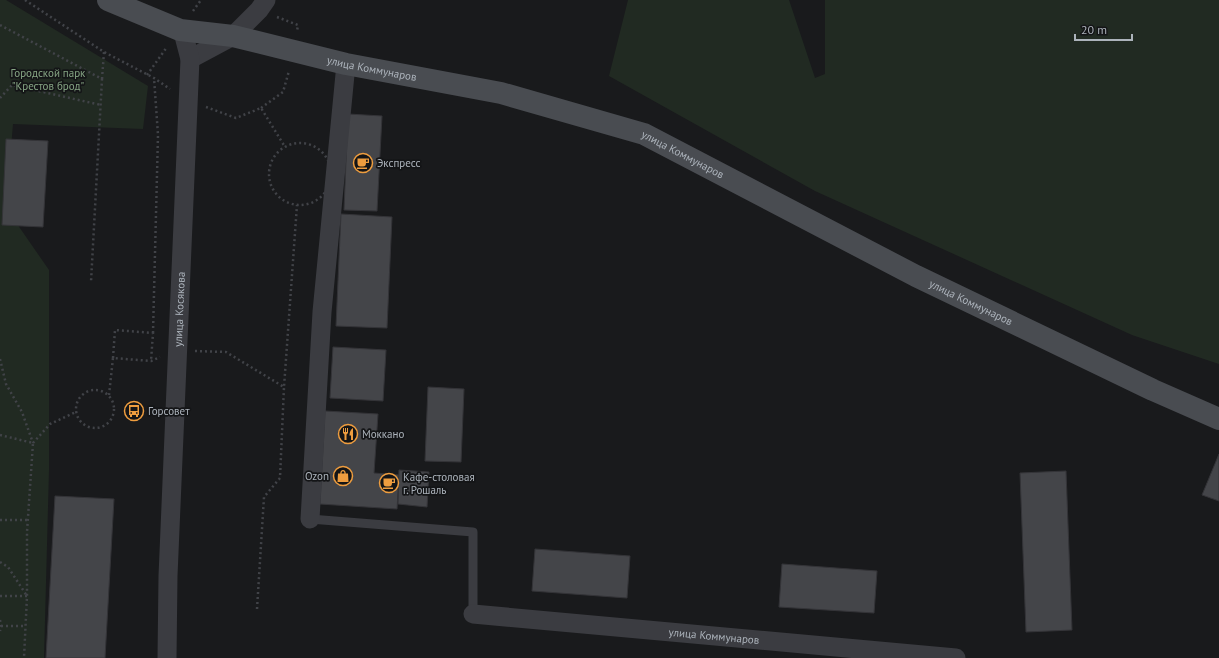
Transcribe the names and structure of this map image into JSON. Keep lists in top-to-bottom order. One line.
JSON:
{"streets":{"street":["улица Коммунаров","улица Косякова"]},"crossings":[["улица Коммунаров","улица Косякова"]],"parks":["Городской парк \"Крестов брод\""],"places":{"cafe":["Экспресс","Кафе-столовая г. Рошаль"],"bus stop":["Горсовет"],"restaurant":["Моккано"],"shop":["Ozon"]},"scale_bar":"20 m"}
